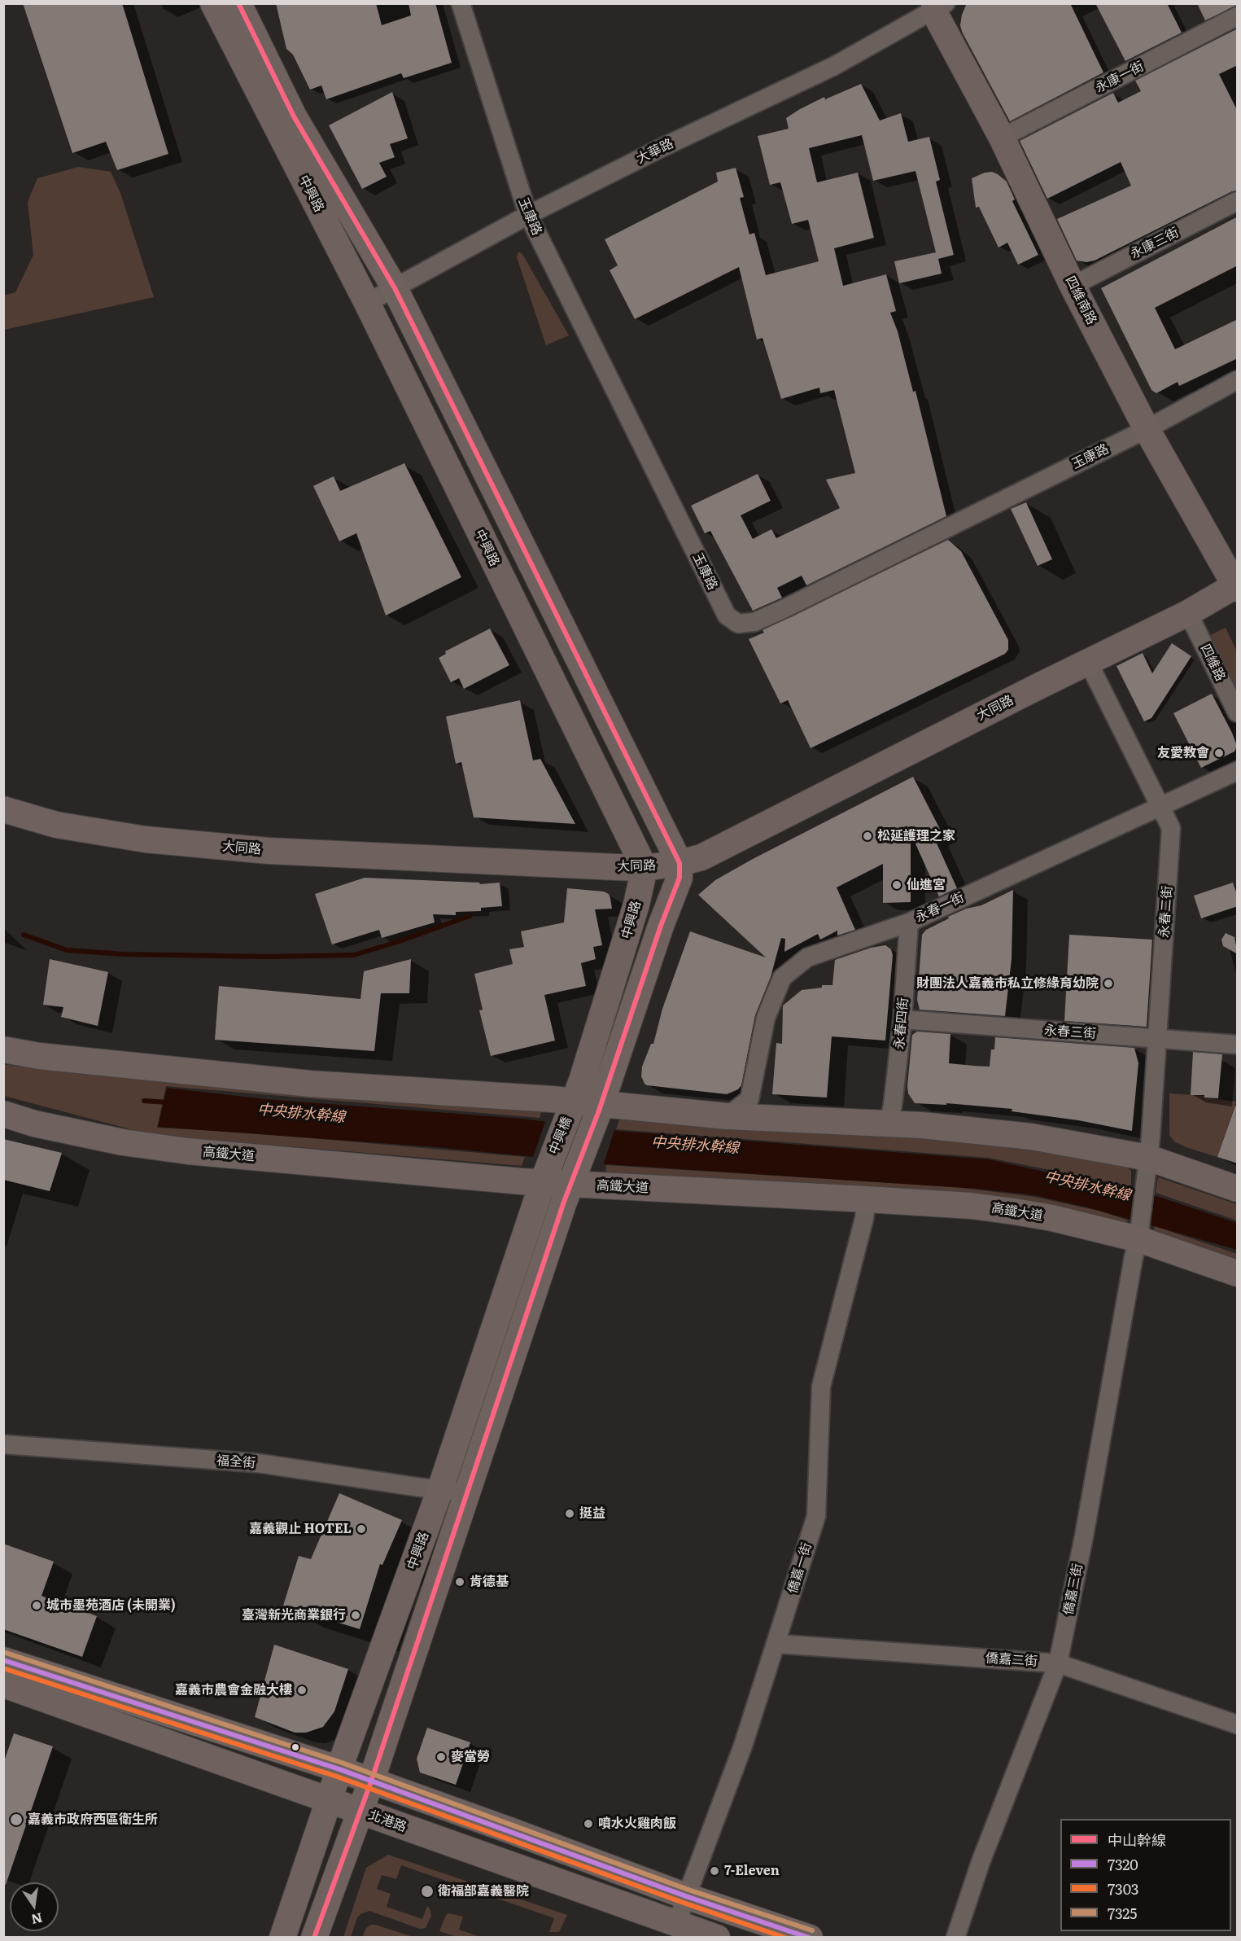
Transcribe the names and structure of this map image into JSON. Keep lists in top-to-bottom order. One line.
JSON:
{"streets":{"street":["永康一街","大華路","中興路","玉康路","永康三街","四維南路","四維路","大同路","永春一街","永春二街","永春四街","永春三街","中興橋","高鐵大道","福全街","僑嘉一街","僑嘉三街","僑嘉二街","北港路"]},"crossings":[["永康一街","四維南路"],["大華路","中興路"],["大華路","玉康路"],["大華路","四維南路"],["中興路","大同路"],["中興路","中興橋"],["中興路","高鐵大道"],["中興路","福全街"],["中興路","北港路"],["玉康路","四維南路"],["永康三街","四維南路"],["四維南路","大同路"],["四維路","大同路"],["大同路","永春二街"],["永春一街","永春二街"],["永春一街","永春四街"],["永春二街","永春三街"],["永春二街","僑嘉三街"],["永春四街","永春三街"],["中興橋","高鐵大道"],["高鐵大道","僑嘉一街"],["高鐵大道","僑嘉三街"],["僑嘉一街","僑嘉二街"],["僑嘉一街","北港路"],["僑嘉三街","僑嘉二街"]],"water":["中央排水幹線"],"places":["友愛教會","松延護理之家","仙進宮","財團法人嘉義市私立修緣育幼院","挺益","嘉義觀止 HOTEL","肯德基","城市墨苑酒店 (未開業)","臺灣新光商業銀行","嘉義市農會金融大樓","麥當勞","嘉義市政府西區衛生所","噴水火雞肉飯","7-Eleven","衛福部嘉義醫院"],"lines":["transit line 中山幹線","transit line 7325","transit line 7320","transit line 7303"],"legend":["中山幹線","7320","7303","7325"],"north":"bottom"}
